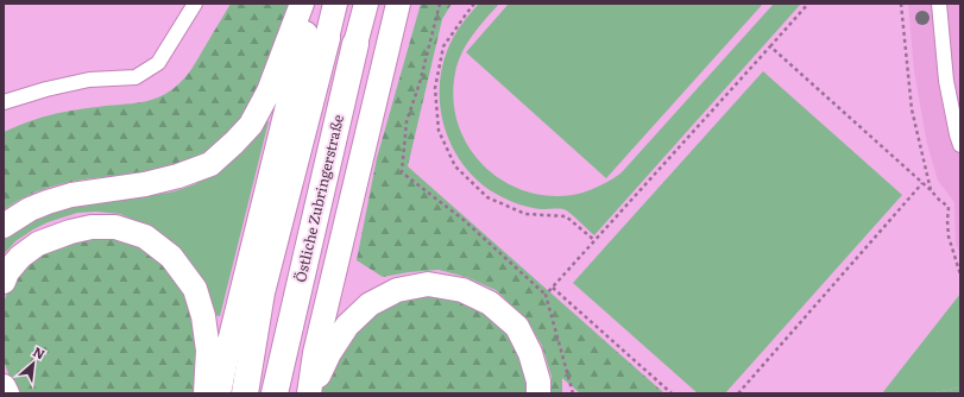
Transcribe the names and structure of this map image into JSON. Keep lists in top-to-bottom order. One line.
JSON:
{"streets":{"highway":["Östliche Zubringerstraße"]},"north":"top right"}
